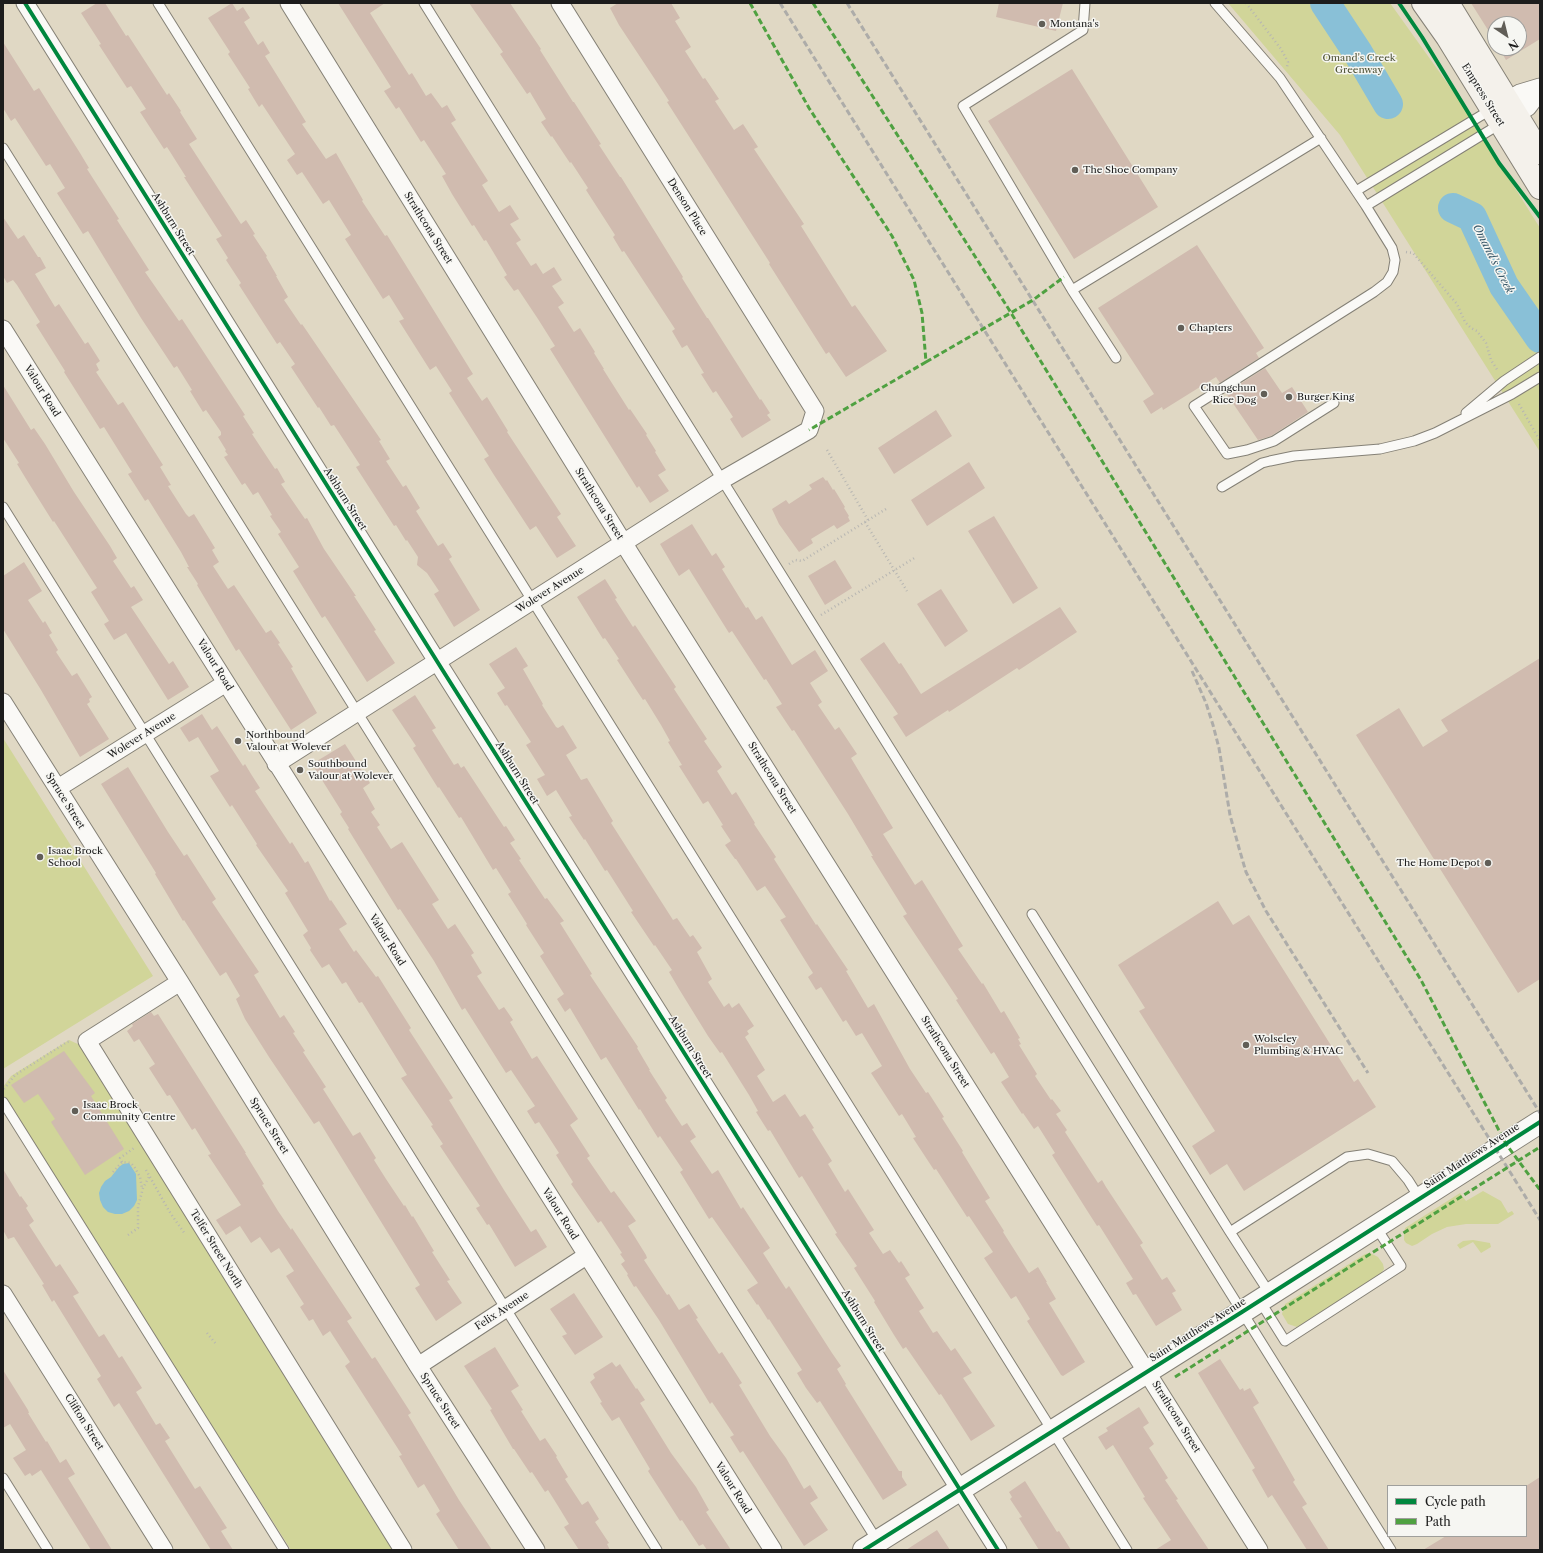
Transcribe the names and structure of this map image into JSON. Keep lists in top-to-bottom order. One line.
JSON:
{"streets":{"main road":["Empress Street"],"street":["Denson Place","Ashburn Street","Strathcona Street","Valour Road","Wolever Avenue","Spruce Street","Saint Matthews Avenue","Telfer Street North","Felix Avenue","Clifton Street"]},"crossings":[["Denson Place","Wolever Avenue"],["Ashburn Street","Wolever Avenue"],["Ashburn Street","Saint Matthews Avenue"],["Strathcona Street","Wolever Avenue"],["Strathcona Street","Saint Matthews Avenue"],["Valour Road","Wolever Avenue"],["Valour Road","Felix Avenue"],["Wolever Avenue","Spruce Street"],["Spruce Street","Felix Avenue"]],"water":["Omand's Creek"],"parks":["Omand's Creek Greenway"],"places":["Montana's","The Shoe Company","Chapters","Chungchun Rice Dog","Burger King","Northbound Valour at Wolever","Southbound Valour at Wolever","Isaac Brock School","The Home Depot","Wolseley Plumbing & HVAC","Isaac Brock Community Centre"],"legend":["Cycle path","Path"],"north":"bottom right"}
